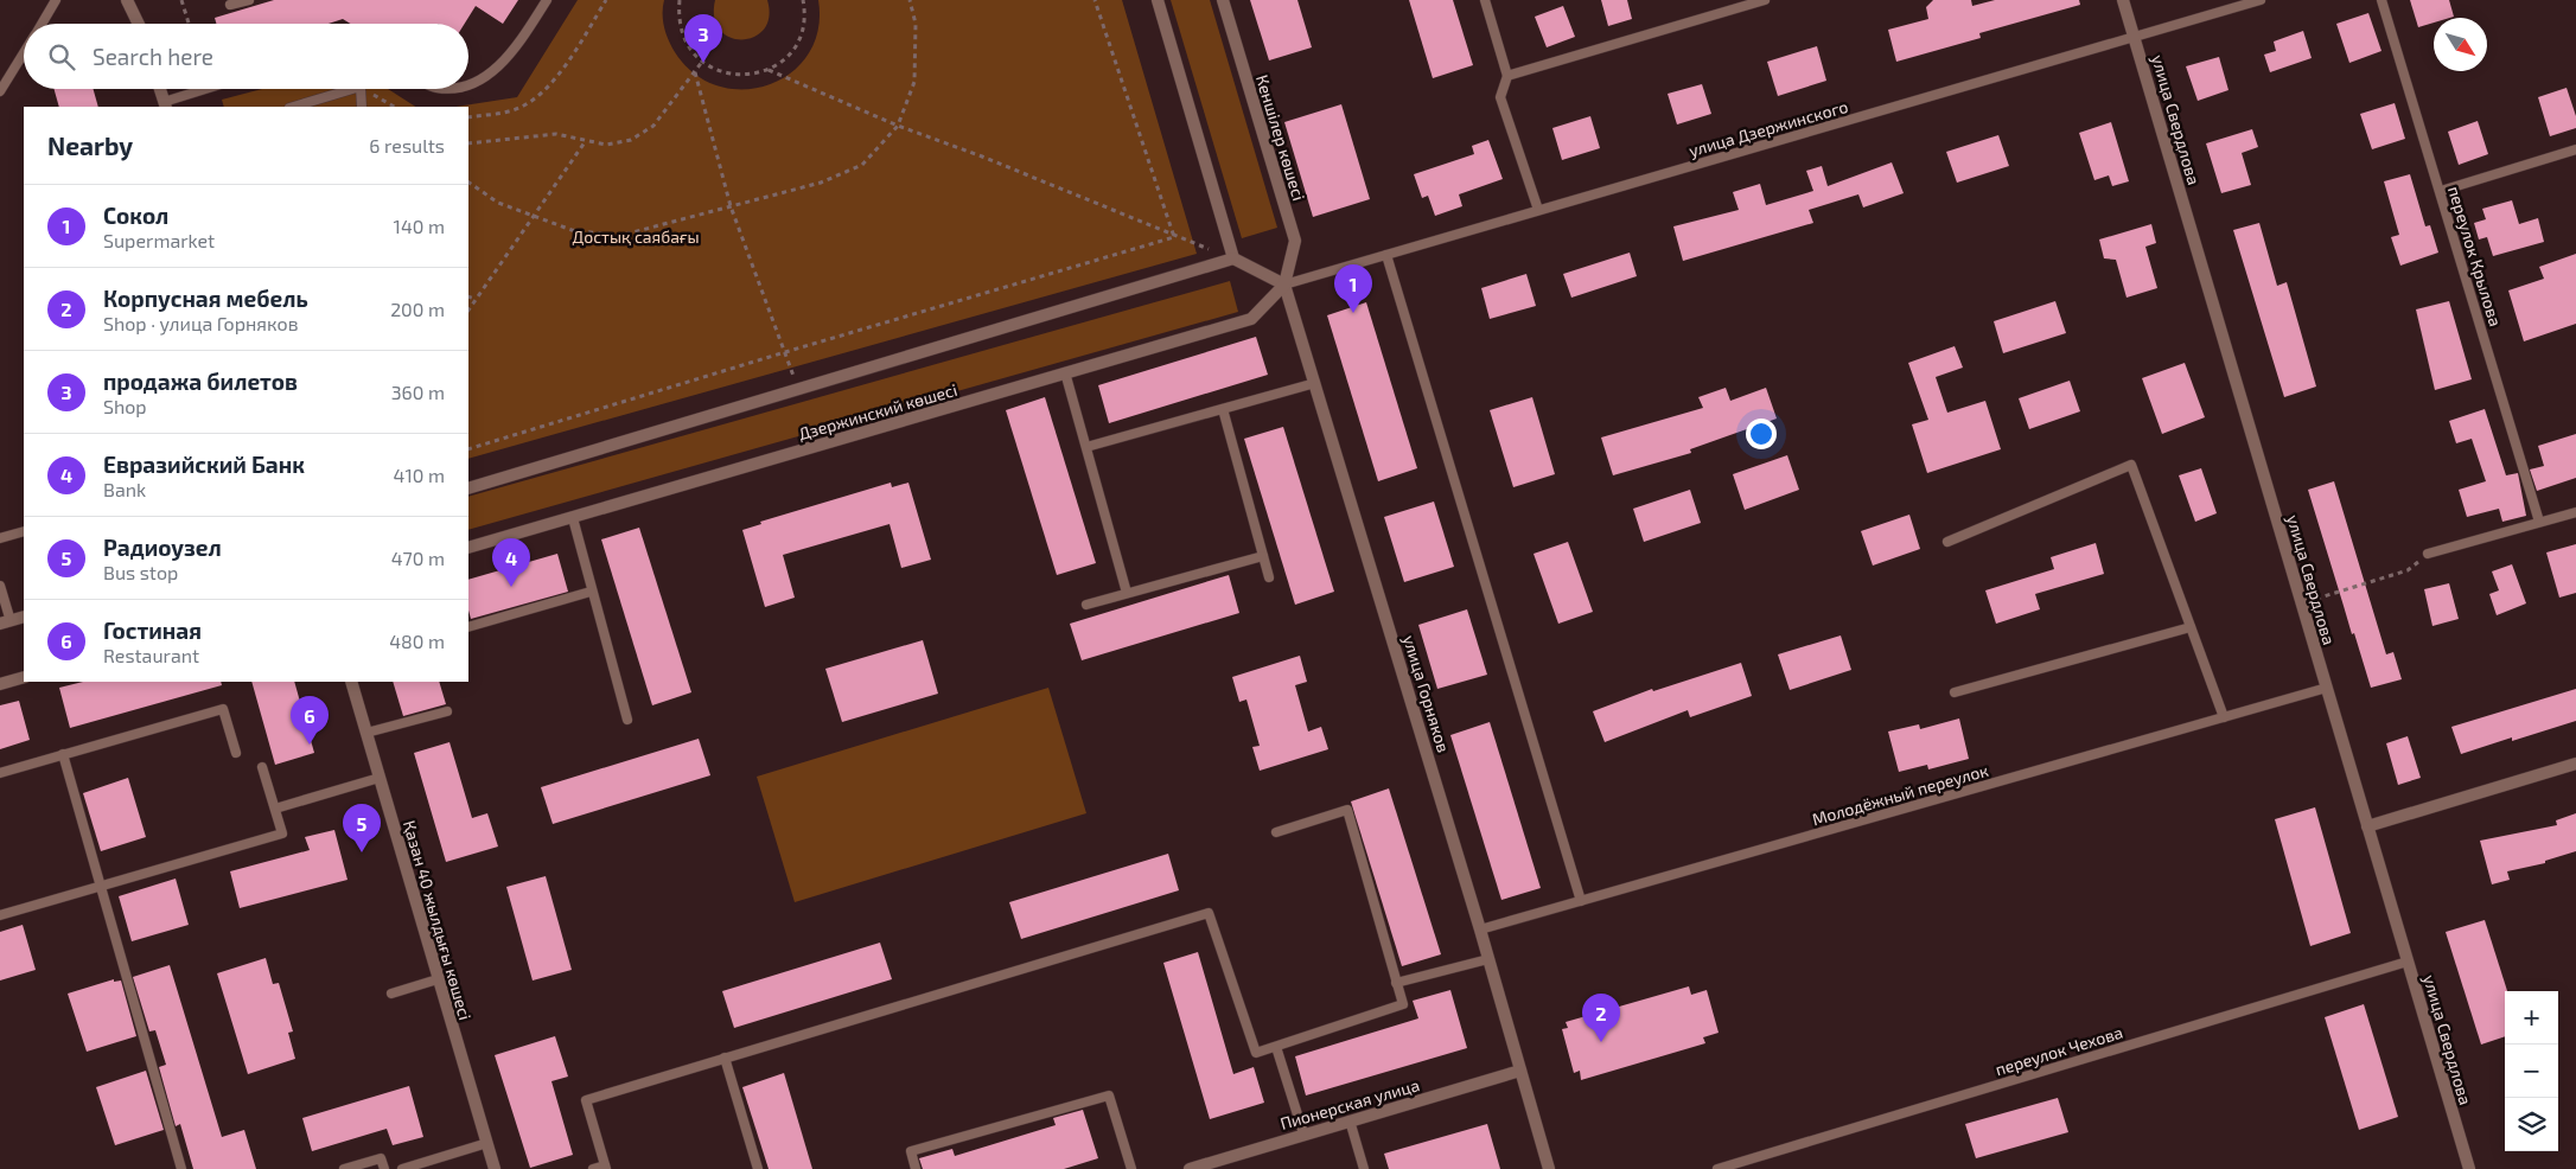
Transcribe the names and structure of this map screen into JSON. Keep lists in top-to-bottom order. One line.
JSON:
{"streets":{"street":["улица Свердлова","Кеншілер көшесі","Дзержинский көшесі","улица Горняков","Қазан 40 жылдығы көшесі","Пионерская улица"],"lane":["улица Дзержинского","переулок Крылова","Молодёжный переулок","переулок Чехова"]},"crossings":[["улица Свердлова","улица Дзержинского"],["улица Свердлова","Молодёжный переулок"],["улица Свердлова","переулок Чехова"],["улица Дзержинского","Кеншілер көшесі"],["улица Дзержинского","Дзержинский көшесі"],["улица Дзержинского","улица Горняков"],["Кеншілер көшесі","Дзержинский көшесі"],["Кеншілер көшесі","улица Горняков"],["Дзержинский көшесі","улица Горняков"],["улица Горняков","Молодёжный переулок"],["улица Горняков","Пионерская улица"]],"parks":["Достық саябағы"],"north":"bottom right","page":{"pins":["3","1","4","6","5","2"],"search":"Search here","heading":["Nearby","6 results"],"list":[{"mark":"1","name":"Сокол","note":"Supermarket","value":"140 m"},{"mark":"2","name":"Корпусная мебель","note":"Shop · улица Горняков","value":"200 m"},{"mark":"3","name":"продажа билетов","note":"Shop","value":"360 m"},{"mark":"4","name":"Евразийский Банк","note":"Bank","value":"410 m"},{"mark":"5","name":"Радиоузел","note":"Bus stop","value":"470 m"},{"mark":"6","name":"Гостиная","note":"Restaurant","value":"480 m"}],"map_buttons":["+","−"]}}
